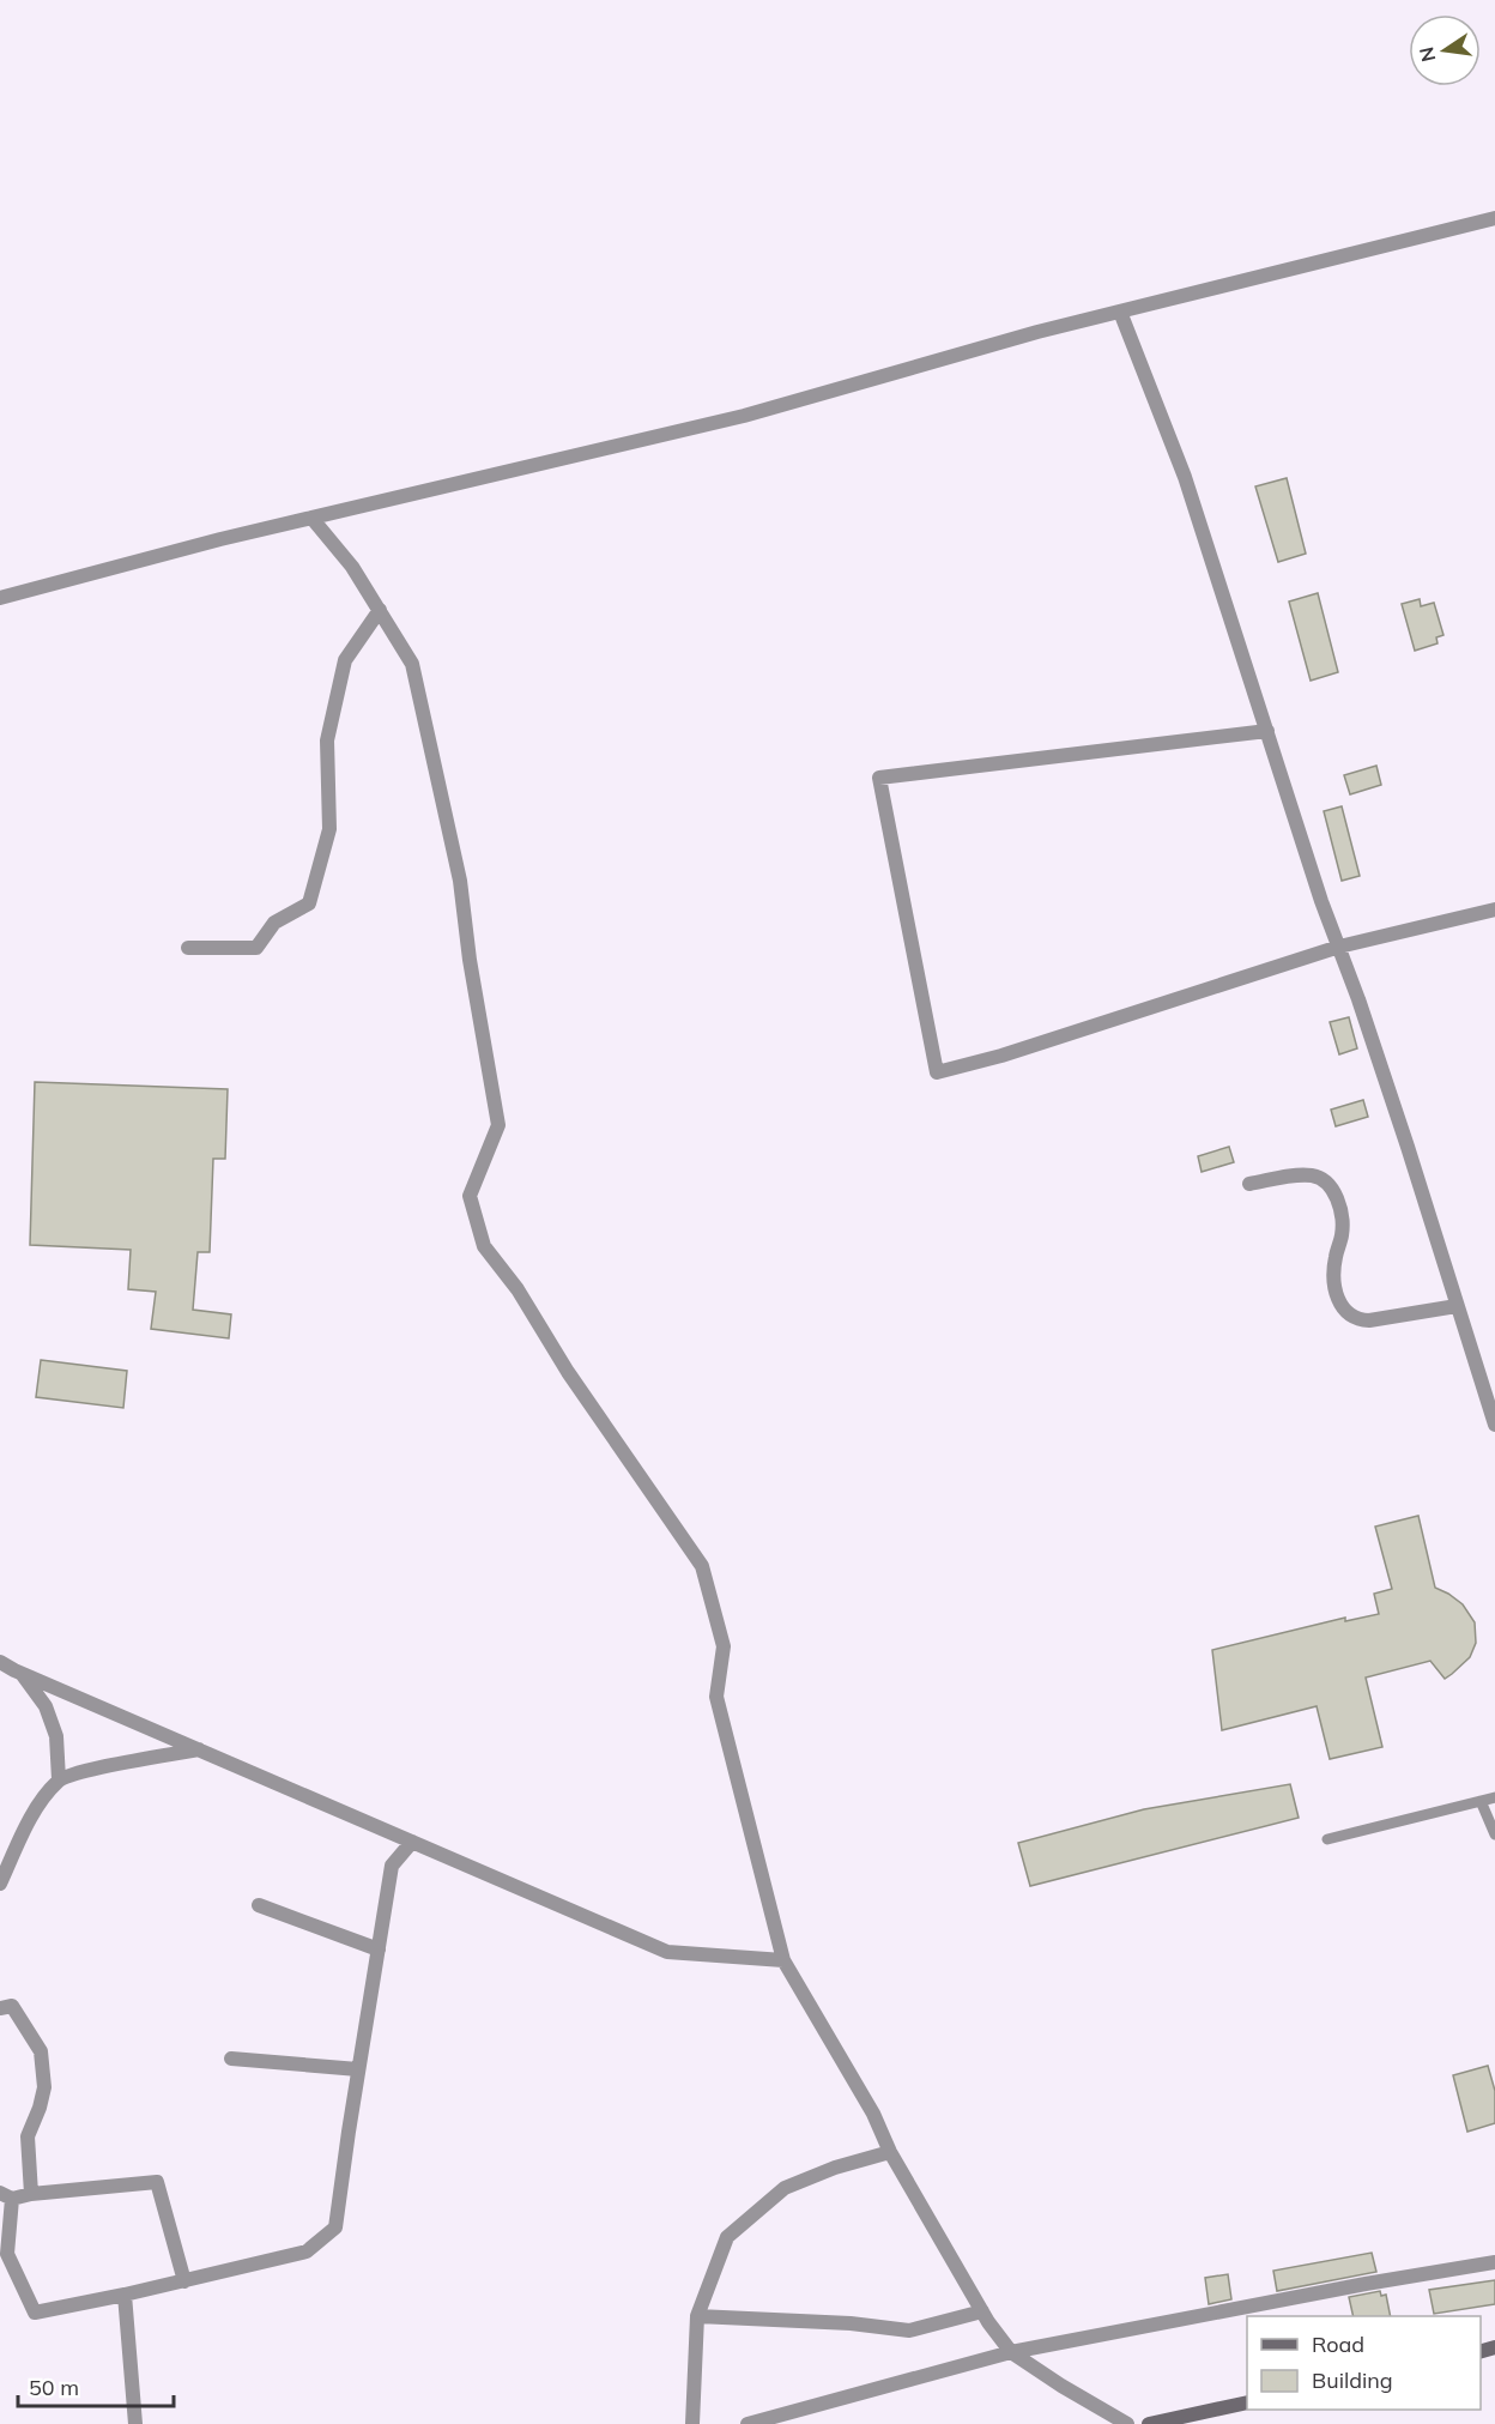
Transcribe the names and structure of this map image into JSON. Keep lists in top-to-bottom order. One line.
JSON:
{"legend":["Road","Building"],"scale_bar":"50 m","north":"left"}
